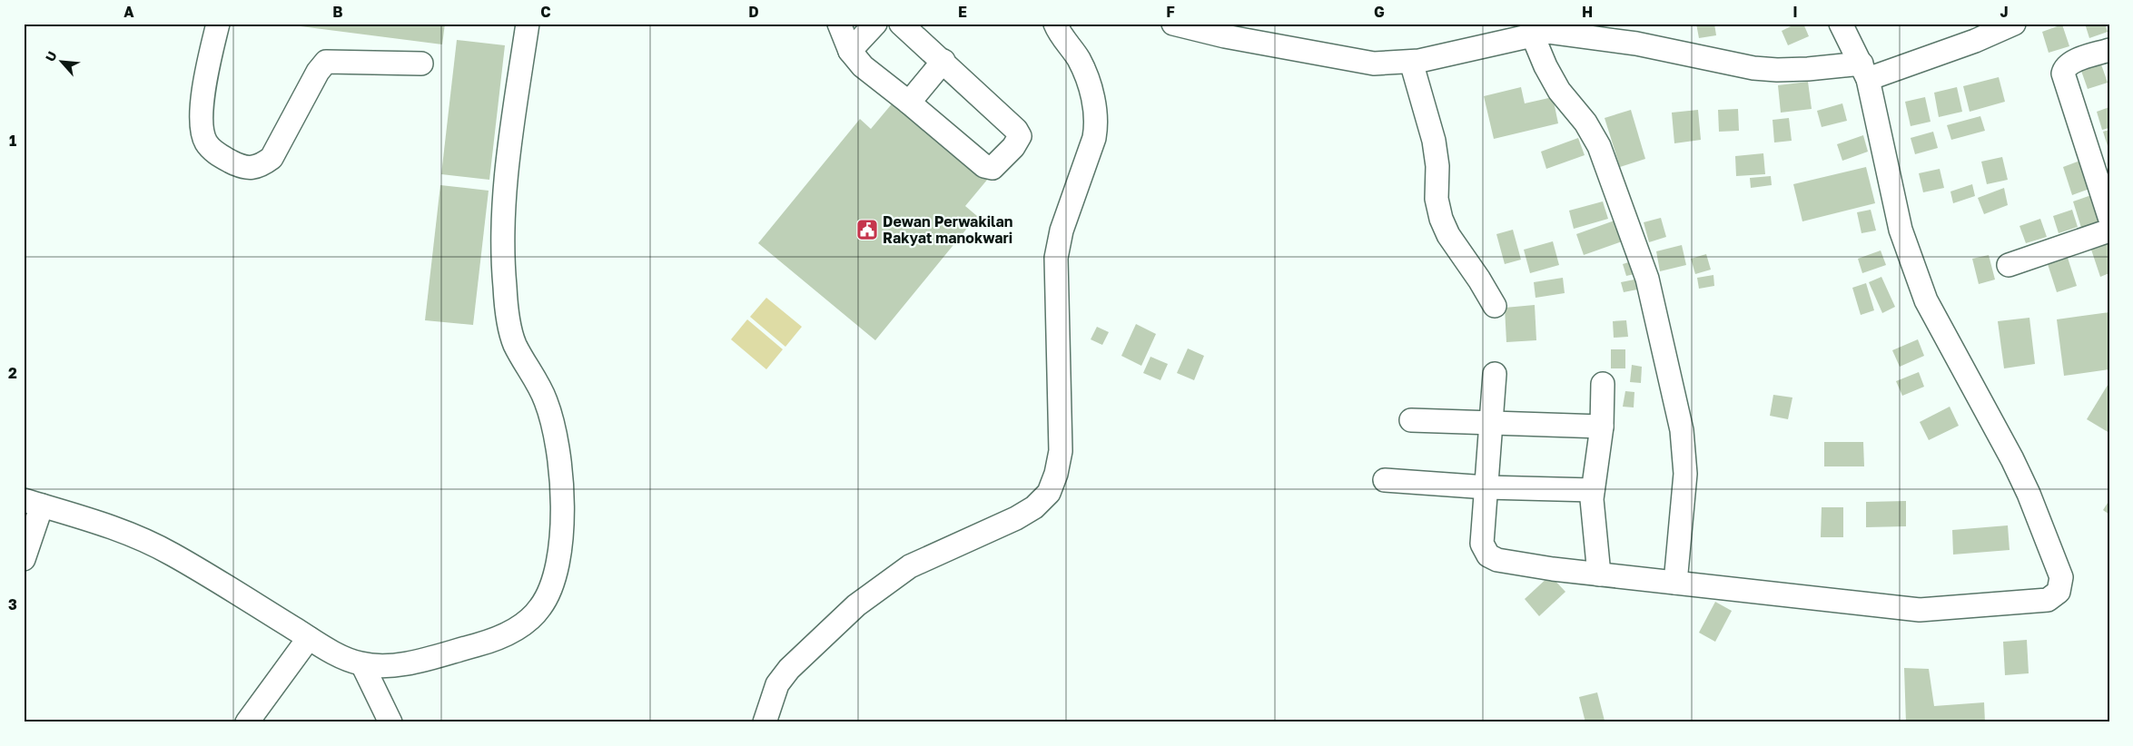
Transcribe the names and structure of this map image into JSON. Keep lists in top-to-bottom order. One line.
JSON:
{"places":{"public building":["Dewan Perwakilan Rakyat manokwari"]},"north":"top left","grid":{"columns":["A","B","C","D","E","F","G","H","I","J"],"rows":["1","2","3"]}}
